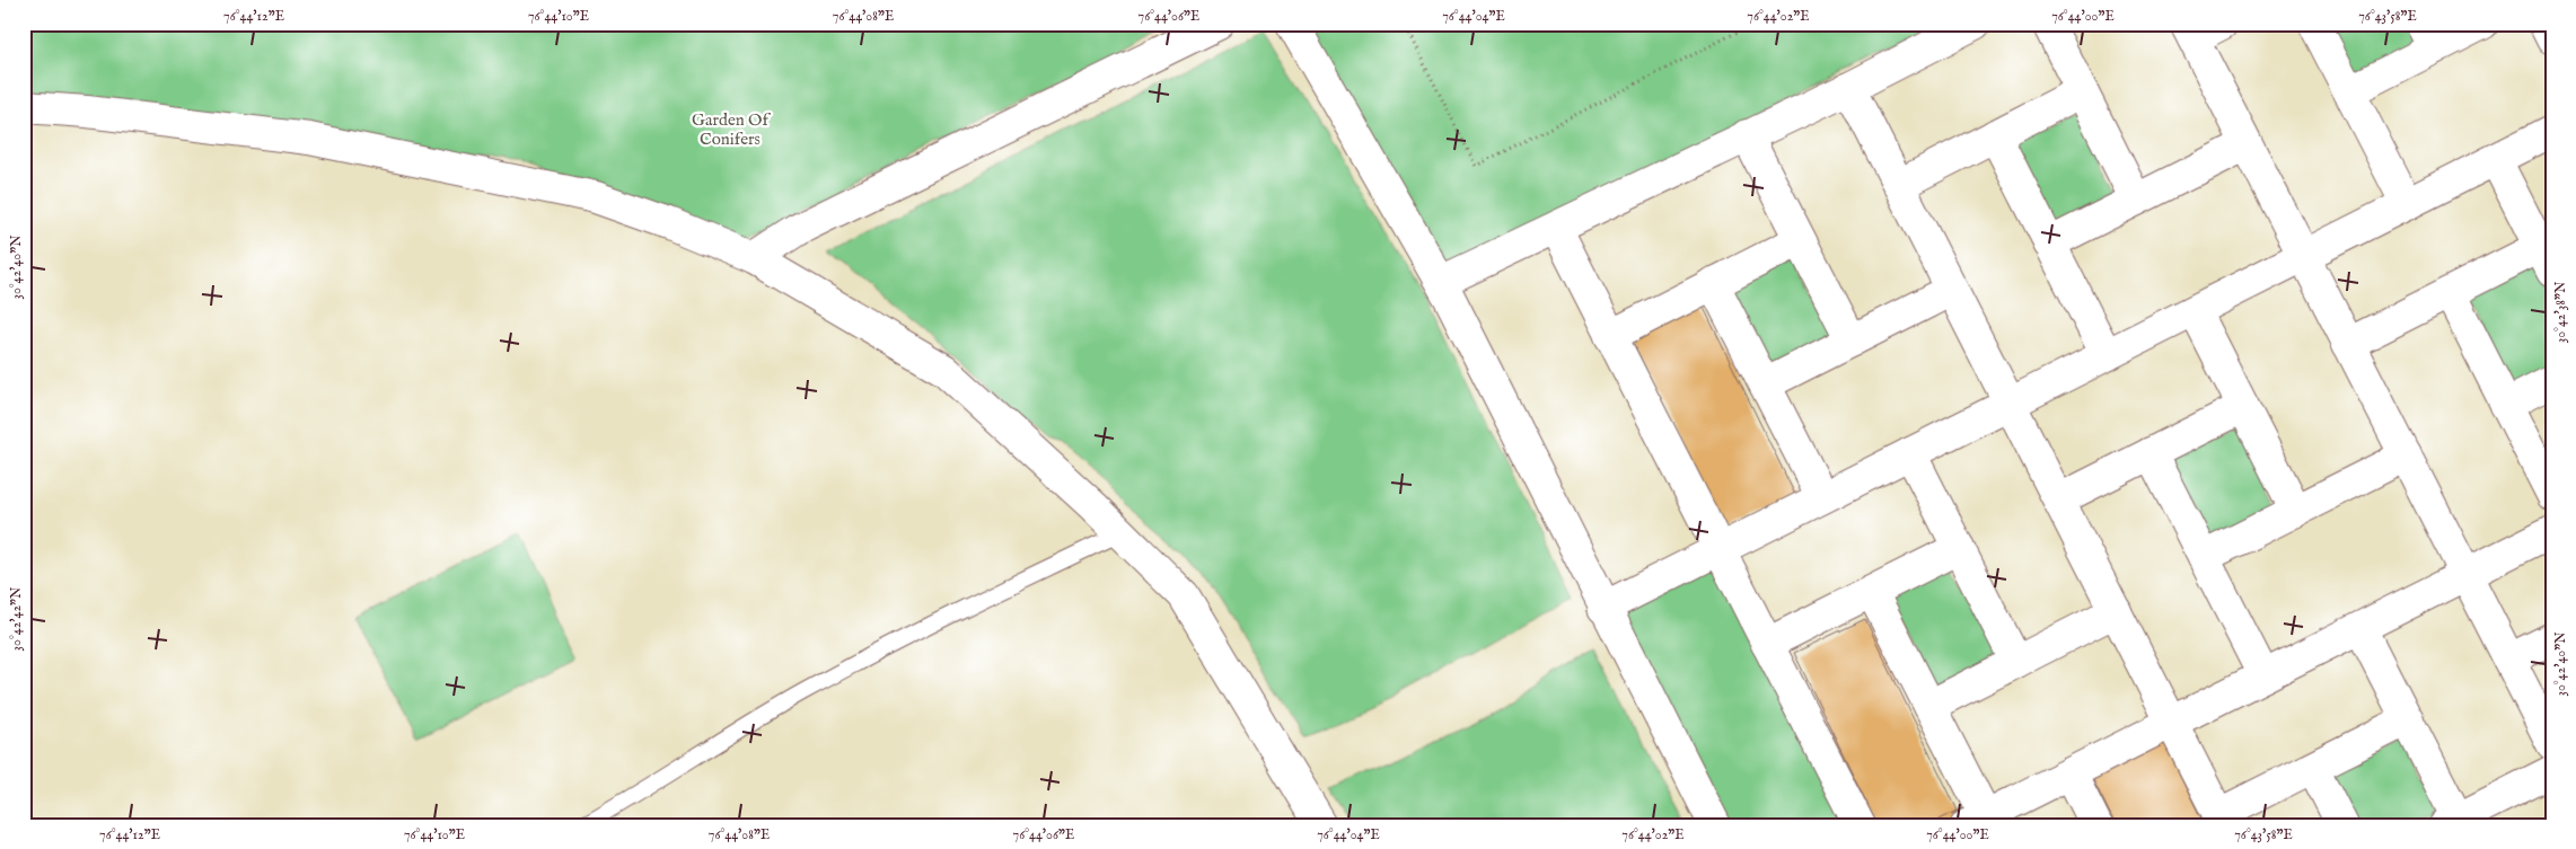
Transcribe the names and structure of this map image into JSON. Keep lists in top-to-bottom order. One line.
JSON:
{"parks":["Garden Of Conifers"],"coordinates":["76°44'12\"E","76°44'10\"E","76°44'08\"E","76°44'06\"E","76°44'04\"E","76°44'02\"E","76°44'00\"E","76°43'58\"E","30°42'40\"N","30°42'38\"N","30°42'42\"N"]}
